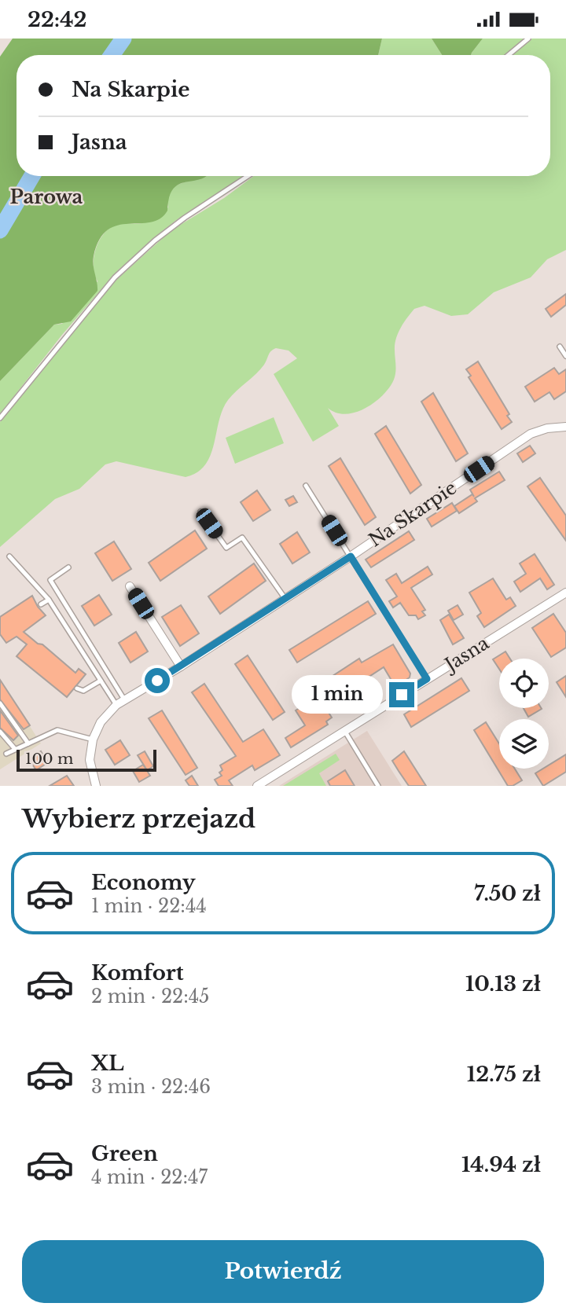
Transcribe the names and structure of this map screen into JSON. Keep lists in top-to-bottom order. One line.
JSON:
{"streets":{"street":["Na Skarpie","Jasna"]},"districts":["Parowa"],"scale_bar":"100 m","page":{"status":"22:42","banner":["Na Skarpie","Jasna"],"bubble":"1 min","scale":"100 m","heading":"Wybierz przejazd","list":[{"name":"Economy","note":"1 min · 22:44","value":"7.50 zł"},{"name":"Komfort","note":"2 min · 22:45","value":"10.13 zł"},{"name":"XL","note":"3 min · 22:46","value":"12.75 zł"},{"name":"Green","note":"4 min · 22:47","value":"14.94 zł"}],"buttons":"Potwierdź"}}
